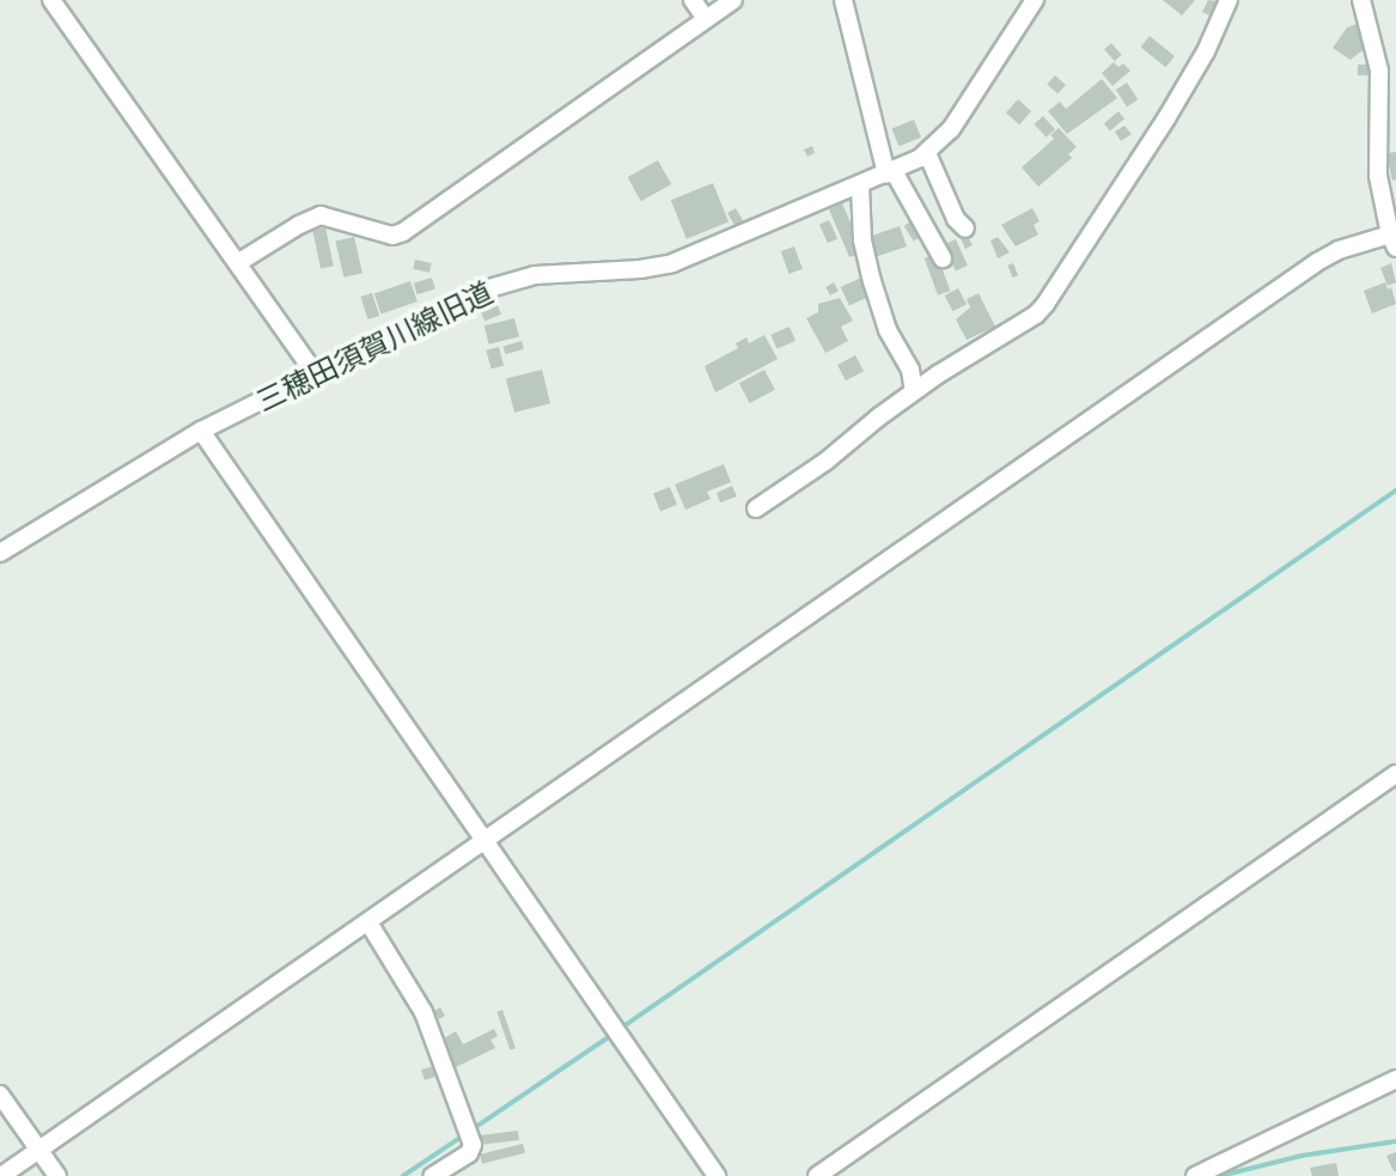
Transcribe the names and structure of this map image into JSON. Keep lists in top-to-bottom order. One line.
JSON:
{"streets":{"street":["三穂田須賀川線旧道"]}}
